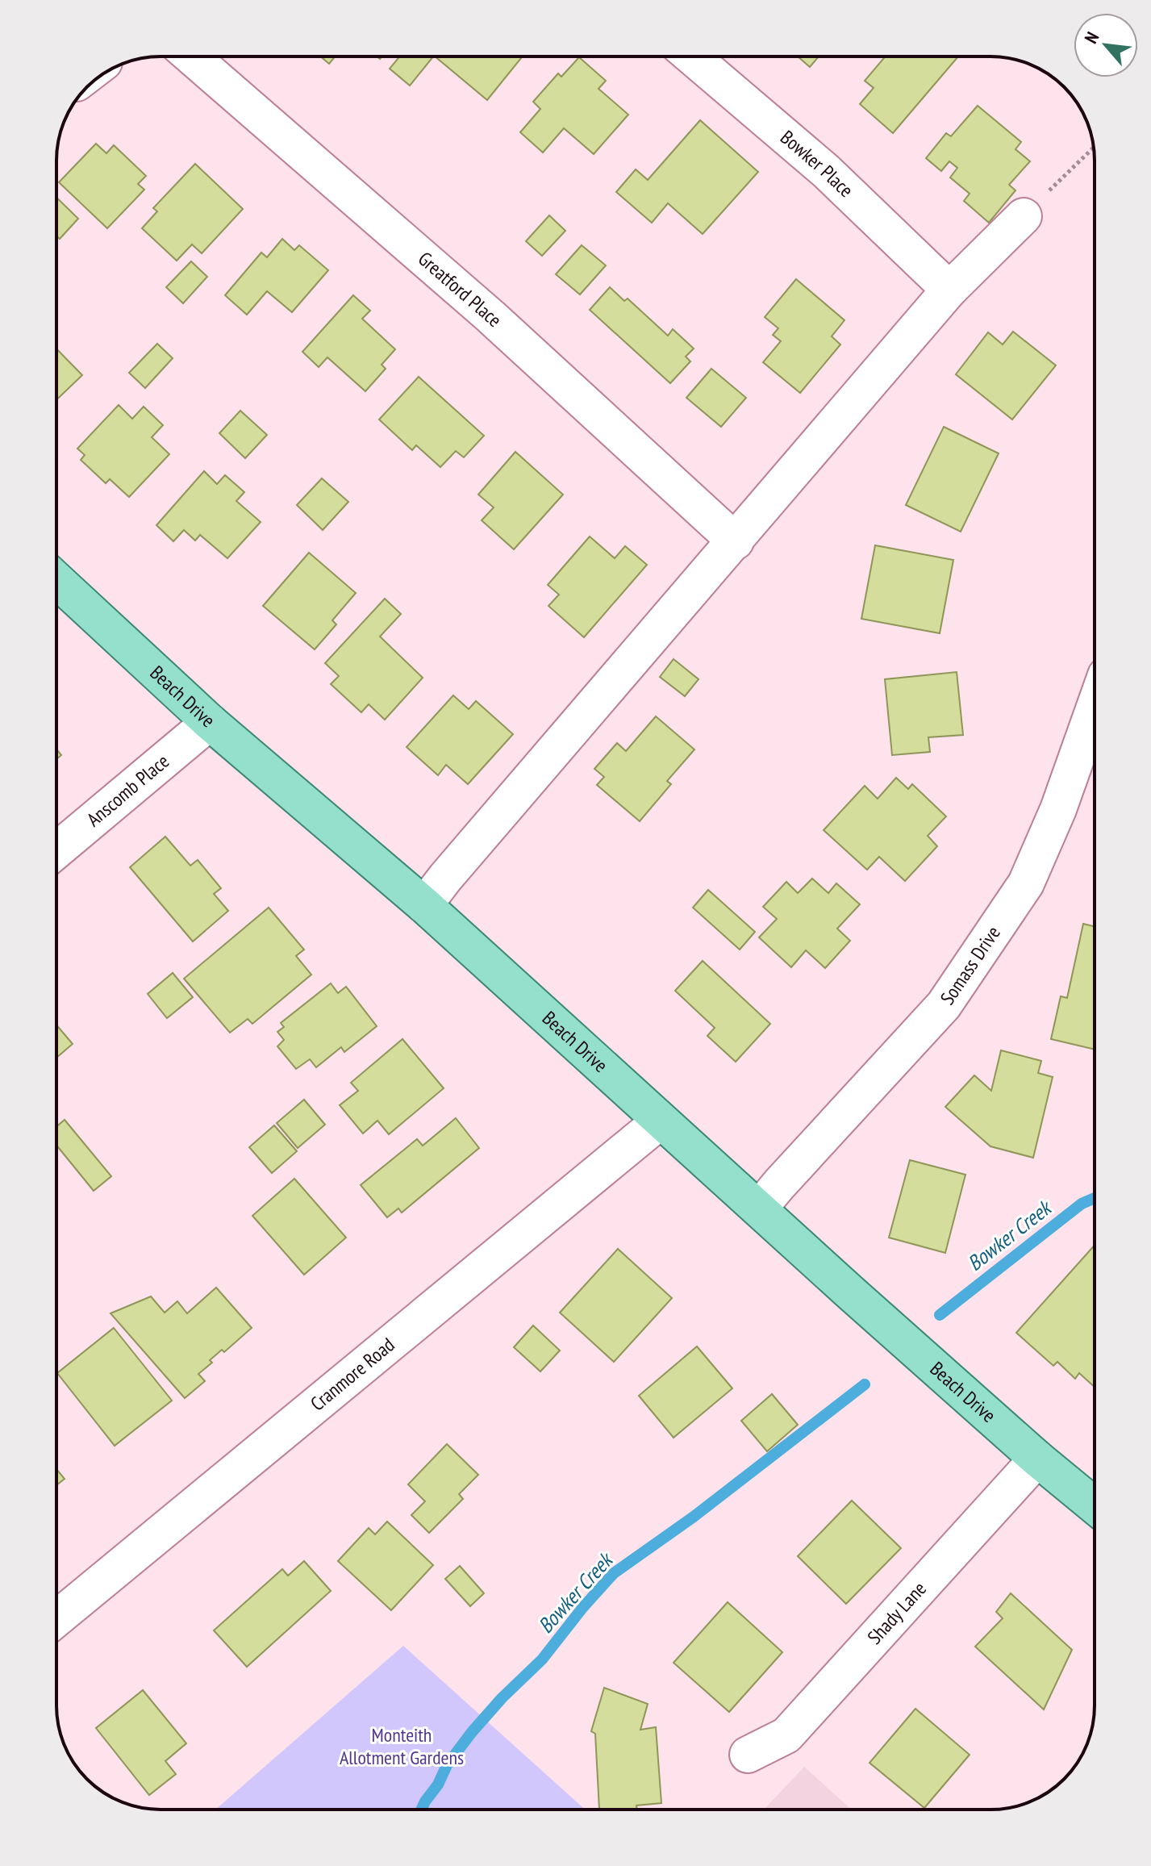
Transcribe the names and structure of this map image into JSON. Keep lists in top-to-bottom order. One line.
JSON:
{"streets":{"main road":["Beach Drive"],"street":["Bowker Place","Greatford Place","Anscomb Place","Somass Drive","Cranmore Road","Shady Lane"]},"crossings":[["Beach Drive","Anscomb Place"],["Beach Drive","Somass Drive"],["Beach Drive","Cranmore Road"],["Beach Drive","Shady Lane"]],"water":["Bowker Creek"],"parks":["Monteith Allotment Gardens"],"north":"top left"}
